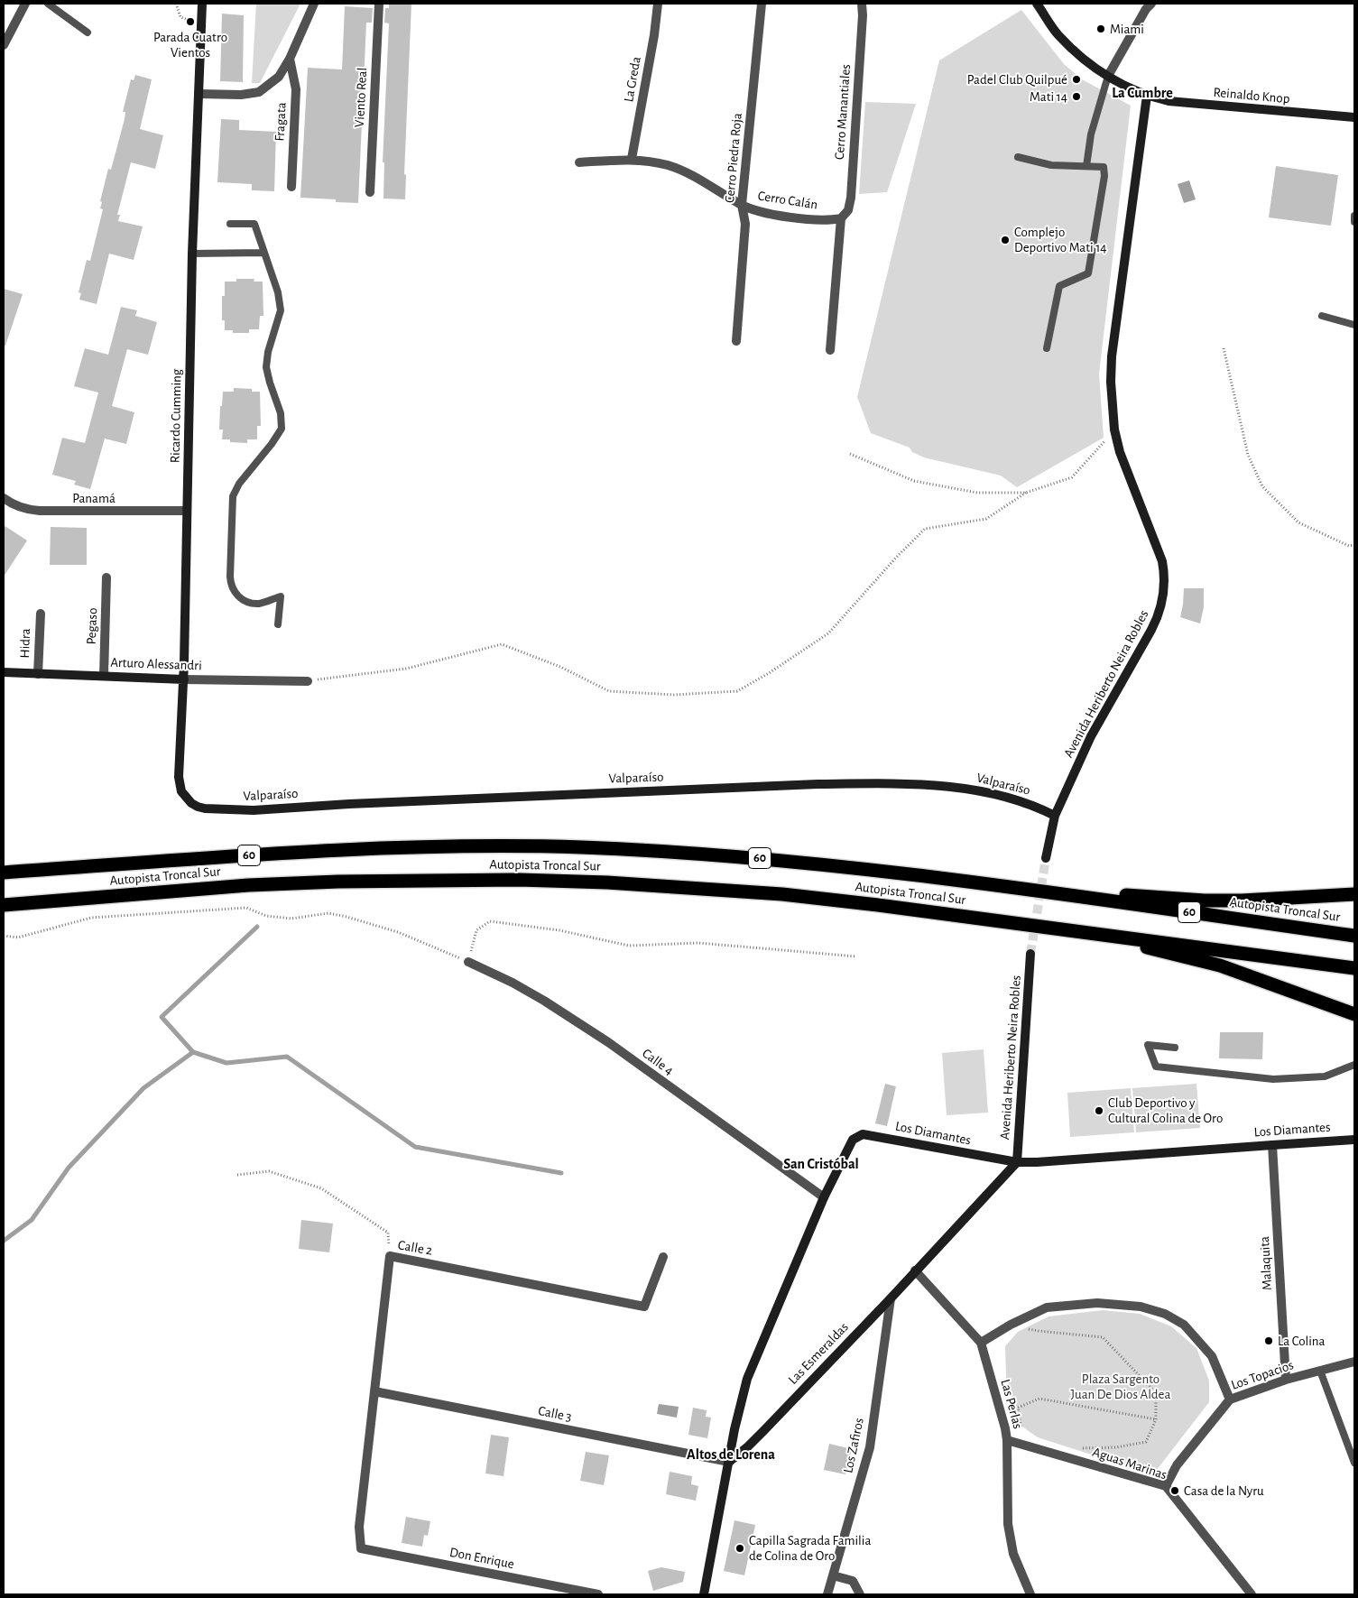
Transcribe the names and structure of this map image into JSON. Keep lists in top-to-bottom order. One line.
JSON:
{"streets":{"highway":["60","Autopista Troncal Sur"],"main road":["Reinaldo Knop","Ricardo Cumming","Arturo Alessandri","Avenida Heriberto Neira Robles","Valparaíso","Los Diamantes","Las Esmeraldas"],"street":["La Greda","Viento Real","Cerro Manantiales","Fragata","Cerro Piedra Roja","Cerro Calán","Panamá","Pegaso","Hidra","Calle 4","Calle 2","Malaquita","Los Topacios","Las Perlas","Calle 3","Los Zafiros","Aguas Marinas","Don Enrique"]},"crossings":[["La Greda","Cerro Calán"],["Reinaldo Knop","Avenida Heriberto Neira Robles"],["Cerro Manantiales","Cerro Calán"],["Cerro Piedra Roja","Cerro Calán"],["Ricardo Cumming","Panamá"],["Ricardo Cumming","Arturo Alessandri"],["Ricardo Cumming","Valparaíso"],["Pegaso","Arturo Alessandri"],["Hidra","Arturo Alessandri"],["Avenida Heriberto Neira Robles","Valparaíso"],["Avenida Heriberto Neira Robles","Los Diamantes"],["Avenida Heriberto Neira Robles","Las Esmeraldas"],["Calle 4","Los Diamantes"],["Los Diamantes","Malaquita"],["Los Diamantes","Las Esmeraldas"],["Los Diamantes","Calle 3"],["Calle 2","Calle 3"],["Calle 2","Don Enrique"],["Malaquita","Los Topacios"],["Las Esmeraldas","Las Perlas"],["Las Esmeraldas","Calle 3"],["Las Esmeraldas","Los Zafiros"],["Los Topacios","Aguas Marinas"],["Las Perlas","Aguas Marinas"]],"districts":["La Cumbre","San Cristóbal","Altos de Lorena"],"parks":["Plaza Sargento Juan De Dios Aldea"],"places":["Parada Cuatro Vientos","Miami","Padel Club Quilpué","Mati 14","Complejo Deportivo Mati 14","Club Deportivo y Cultural Colina de Oro","La Colina","Casa de la Nyru","Capilla Sagrada Familia de Colina de Oro"]}
